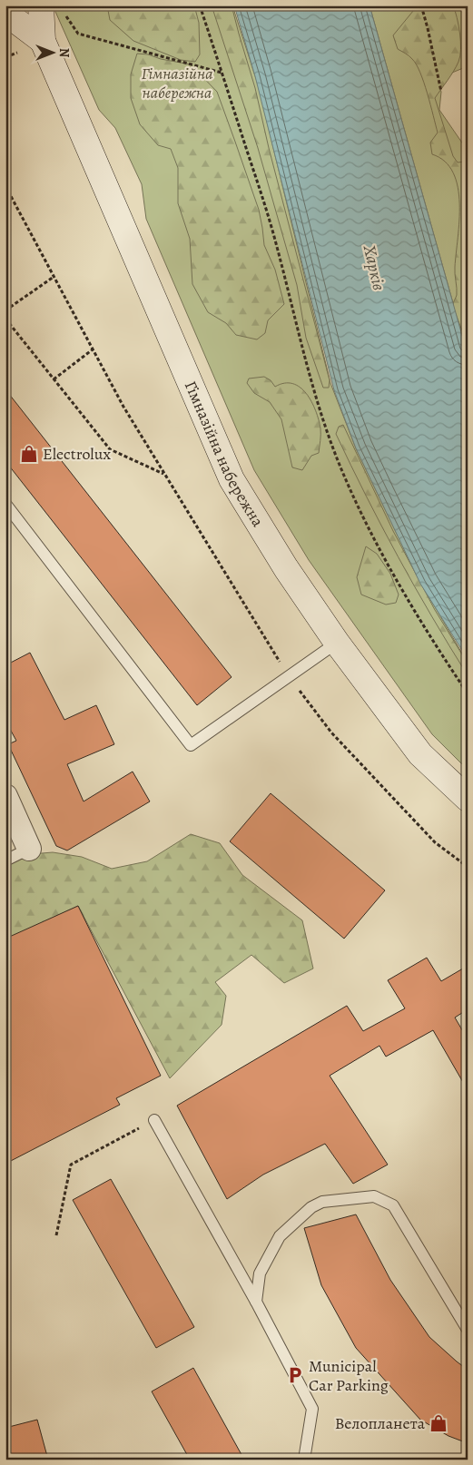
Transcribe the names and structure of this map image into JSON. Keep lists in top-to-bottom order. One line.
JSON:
{"streets":{"main road":["Гімназійна набережна"]},"water":["Харків"],"parks":["Гімназійна набережна"],"places":{"shop":["Electrolux","Велопланета"],"parking":["Municipal Car Parking"]},"north":"right"}
